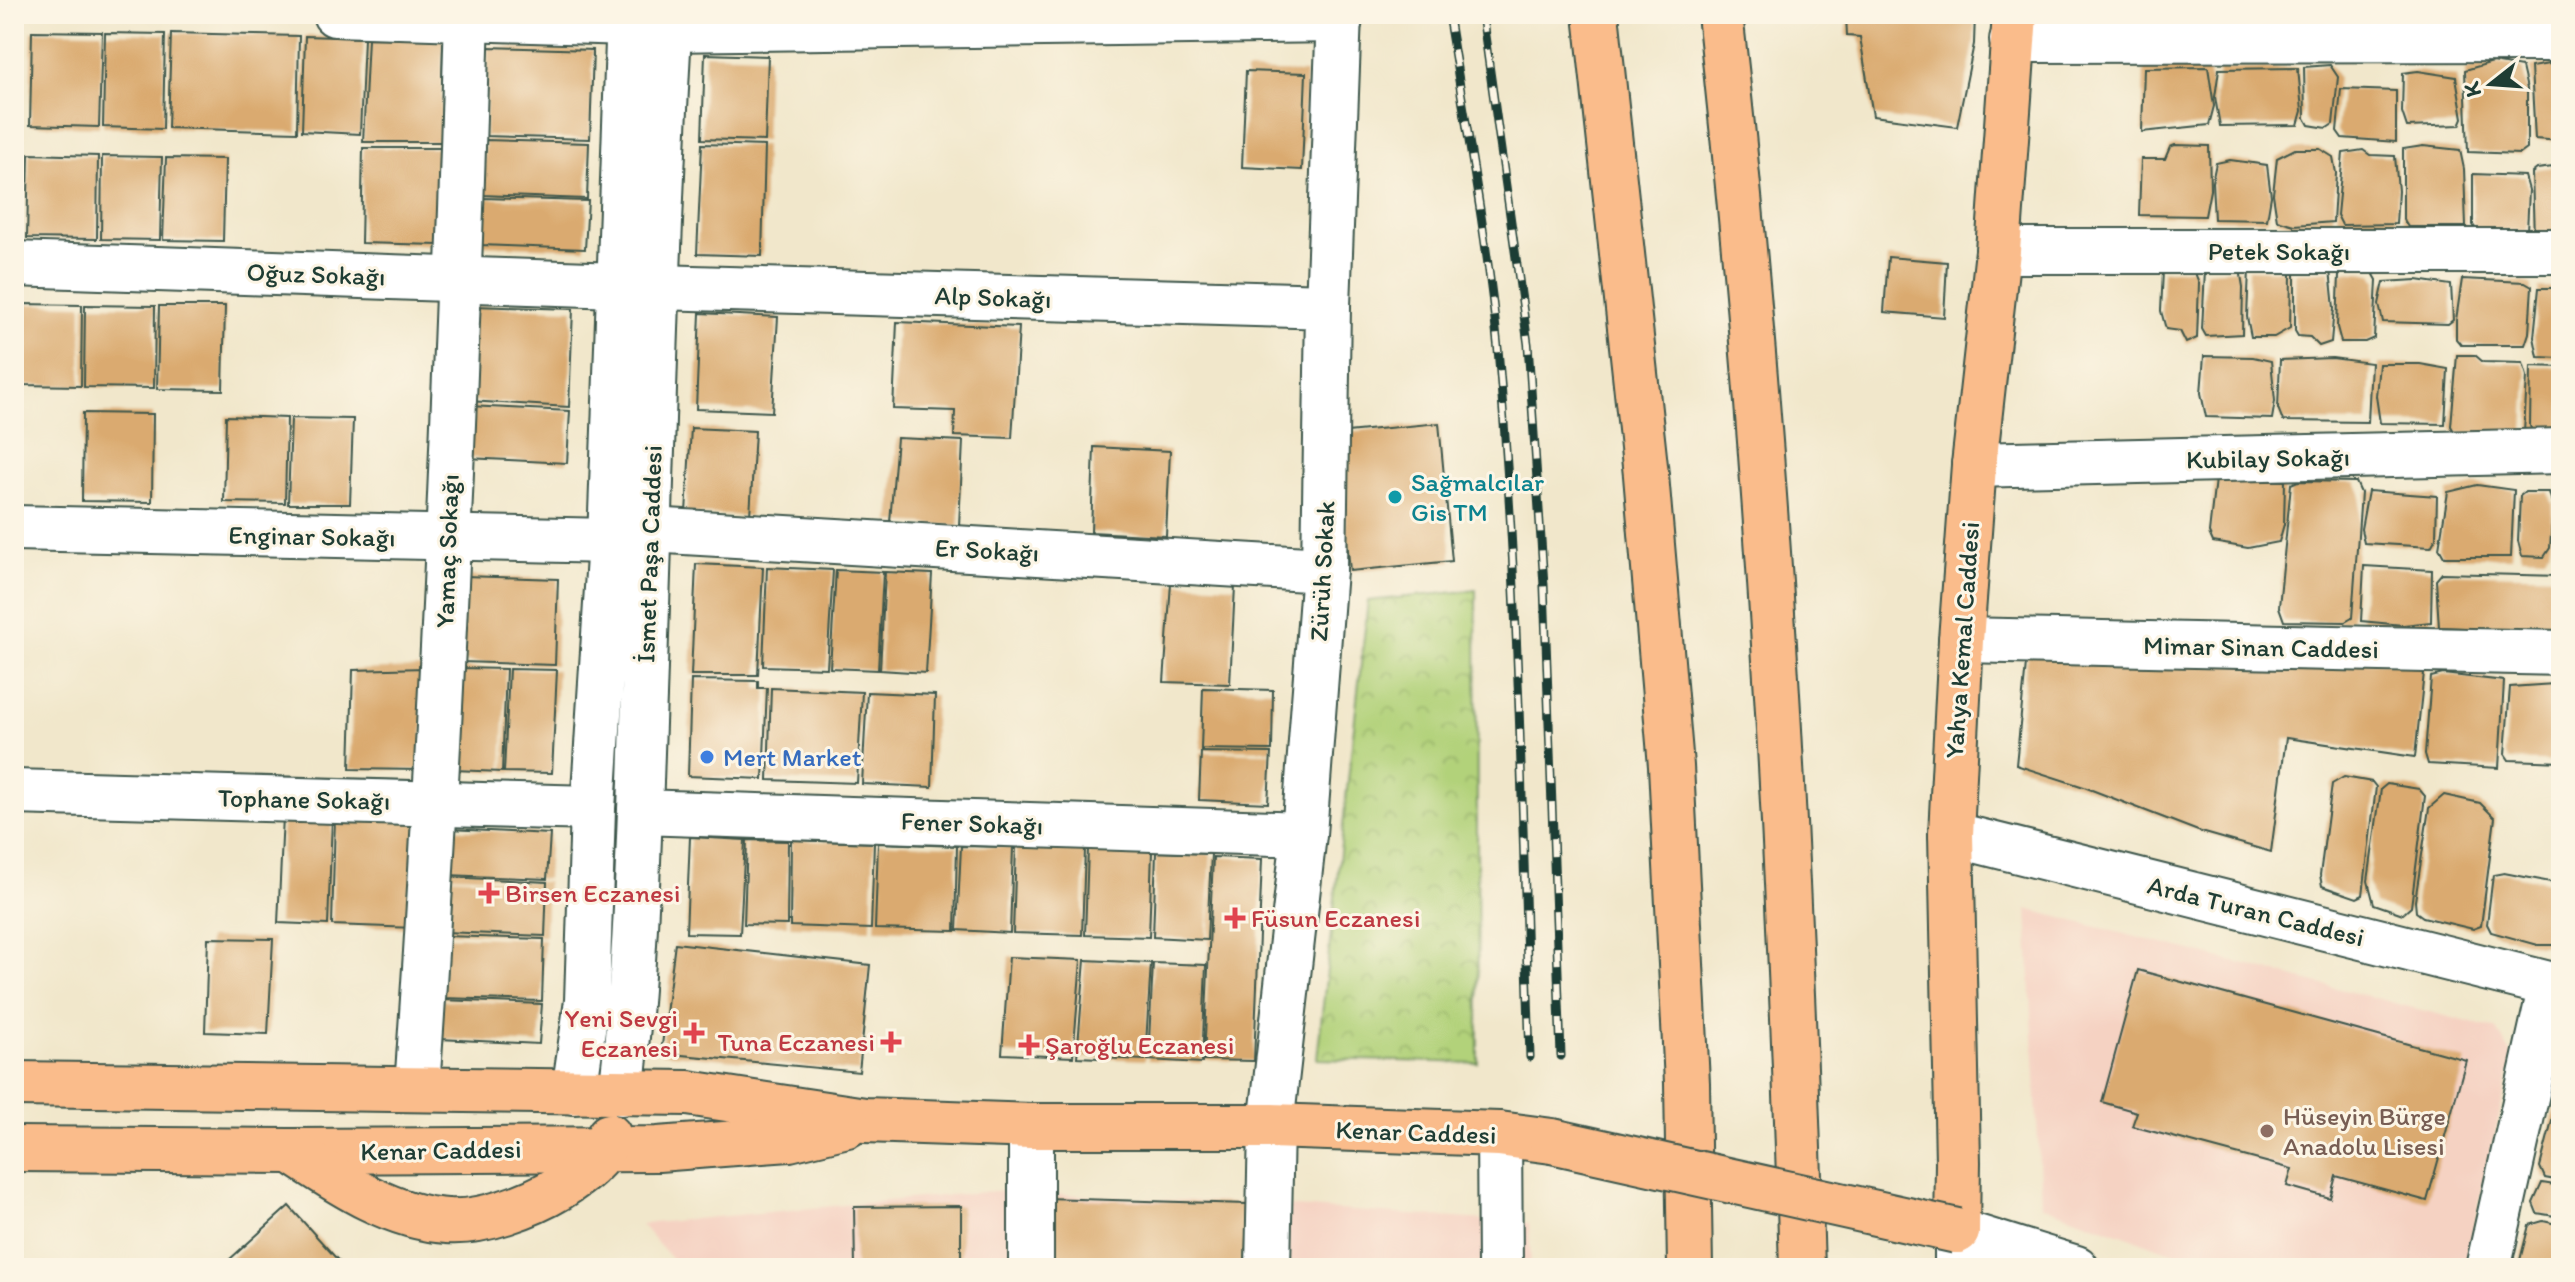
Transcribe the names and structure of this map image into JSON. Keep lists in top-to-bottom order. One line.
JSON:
{"streets":{"main road":["Yahya Kemal Caddesi","Kenar Caddesi"],"street":["Petek Sokağı","Oğuz Sokağı","Alp Sokağı","Kubilay Sokağı","Enginar Sokağı","Er Sokağı","Yamaç Sokağı","İsmet Paşa Caddesi","Zürüh Sokak","Mimar Sinan Caddesi","Tophane Sokağı","Fener Sokağı","Arda Turan Caddesi"]},"crossings":[["Petek Sokağı","Yahya Kemal Caddesi"],["Oğuz Sokağı","Alp Sokağı"],["Oğuz Sokağı","Yamaç Sokağı"],["Oğuz Sokağı","İsmet Paşa Caddesi"],["Alp Sokağı","İsmet Paşa Caddesi"],["Alp Sokağı","Zürüh Sokak"],["Kubilay Sokağı","Yahya Kemal Caddesi"],["Enginar Sokağı","Er Sokağı"],["Enginar Sokağı","Yamaç Sokağı"],["Enginar Sokağı","İsmet Paşa Caddesi"],["Er Sokağı","İsmet Paşa Caddesi"],["Er Sokağı","Zürüh Sokak"],["Yamaç Sokağı","Tophane Sokağı"],["Yamaç Sokağı","Kenar Caddesi"],["İsmet Paşa Caddesi","Tophane Sokağı"],["İsmet Paşa Caddesi","Fener Sokağı"],["İsmet Paşa Caddesi","Kenar Caddesi"],["Zürüh Sokak","Fener Sokağı"],["Zürüh Sokak","Kenar Caddesi"],["Yahya Kemal Caddesi","Mimar Sinan Caddesi"],["Yahya Kemal Caddesi","Arda Turan Caddesi"],["Yahya Kemal Caddesi","Kenar Caddesi"]],"places":{"other":["Sağmalcılar Gis TM","Mert Market","Hüseyin Bürge Anadolu Lisesi"],"health":["Birsen Eczanesi","Füsun Eczanesi","Yeni Sevgi Eczanesi","Tuna Eczanesi","Şaroğlu Eczanesi"]},"north":"left"}
